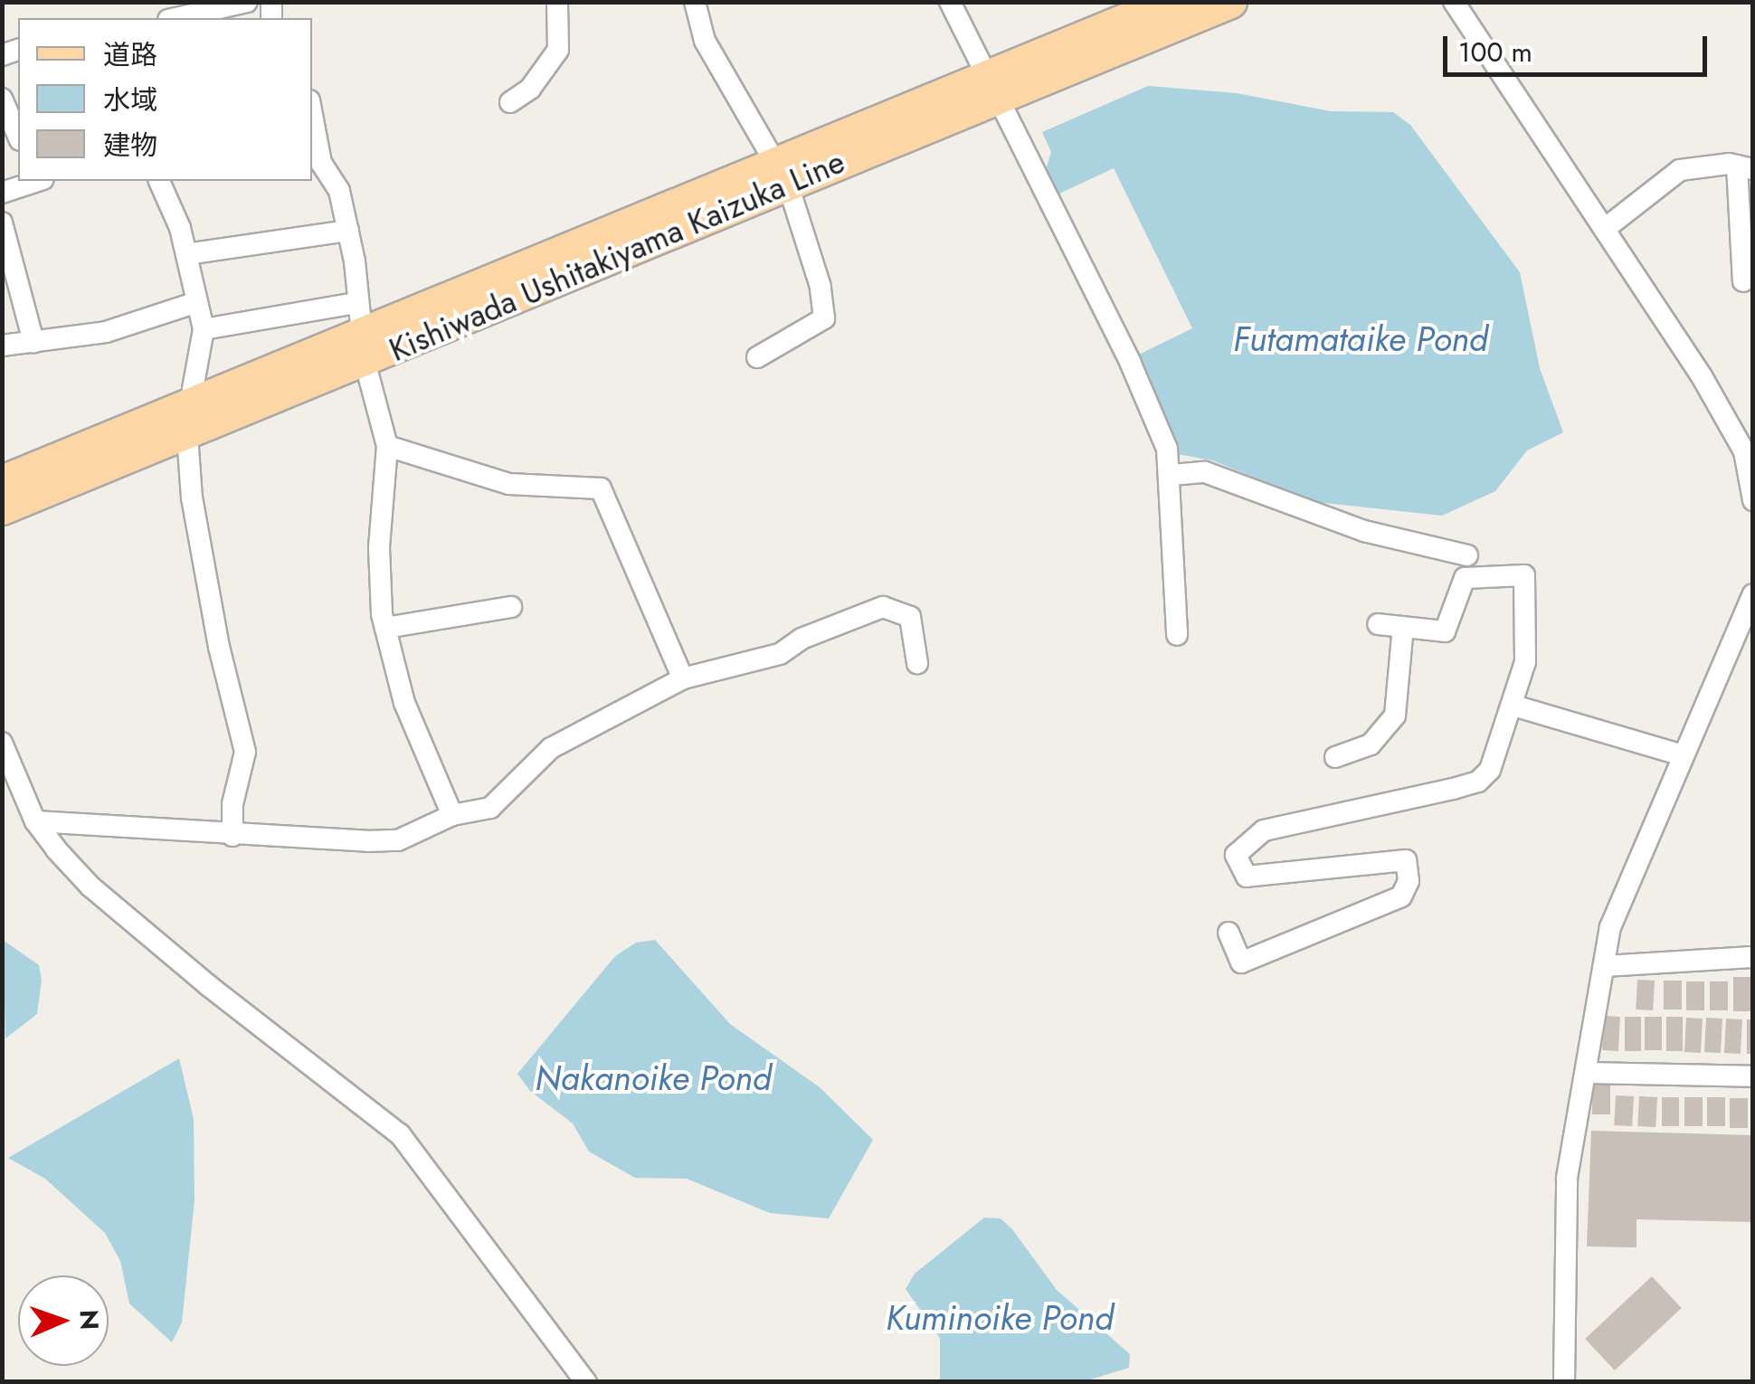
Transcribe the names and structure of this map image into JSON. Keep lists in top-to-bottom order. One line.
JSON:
{"streets":{"main road":["Kishiwada Ushitakiyama Kaizuka Line"]},"water":["Futamataike Pond","Nakanoike Pond","Kuminoike Pond"],"legend":["道路","水域","建物"],"scale_bar":"100 m","north":"right"}
